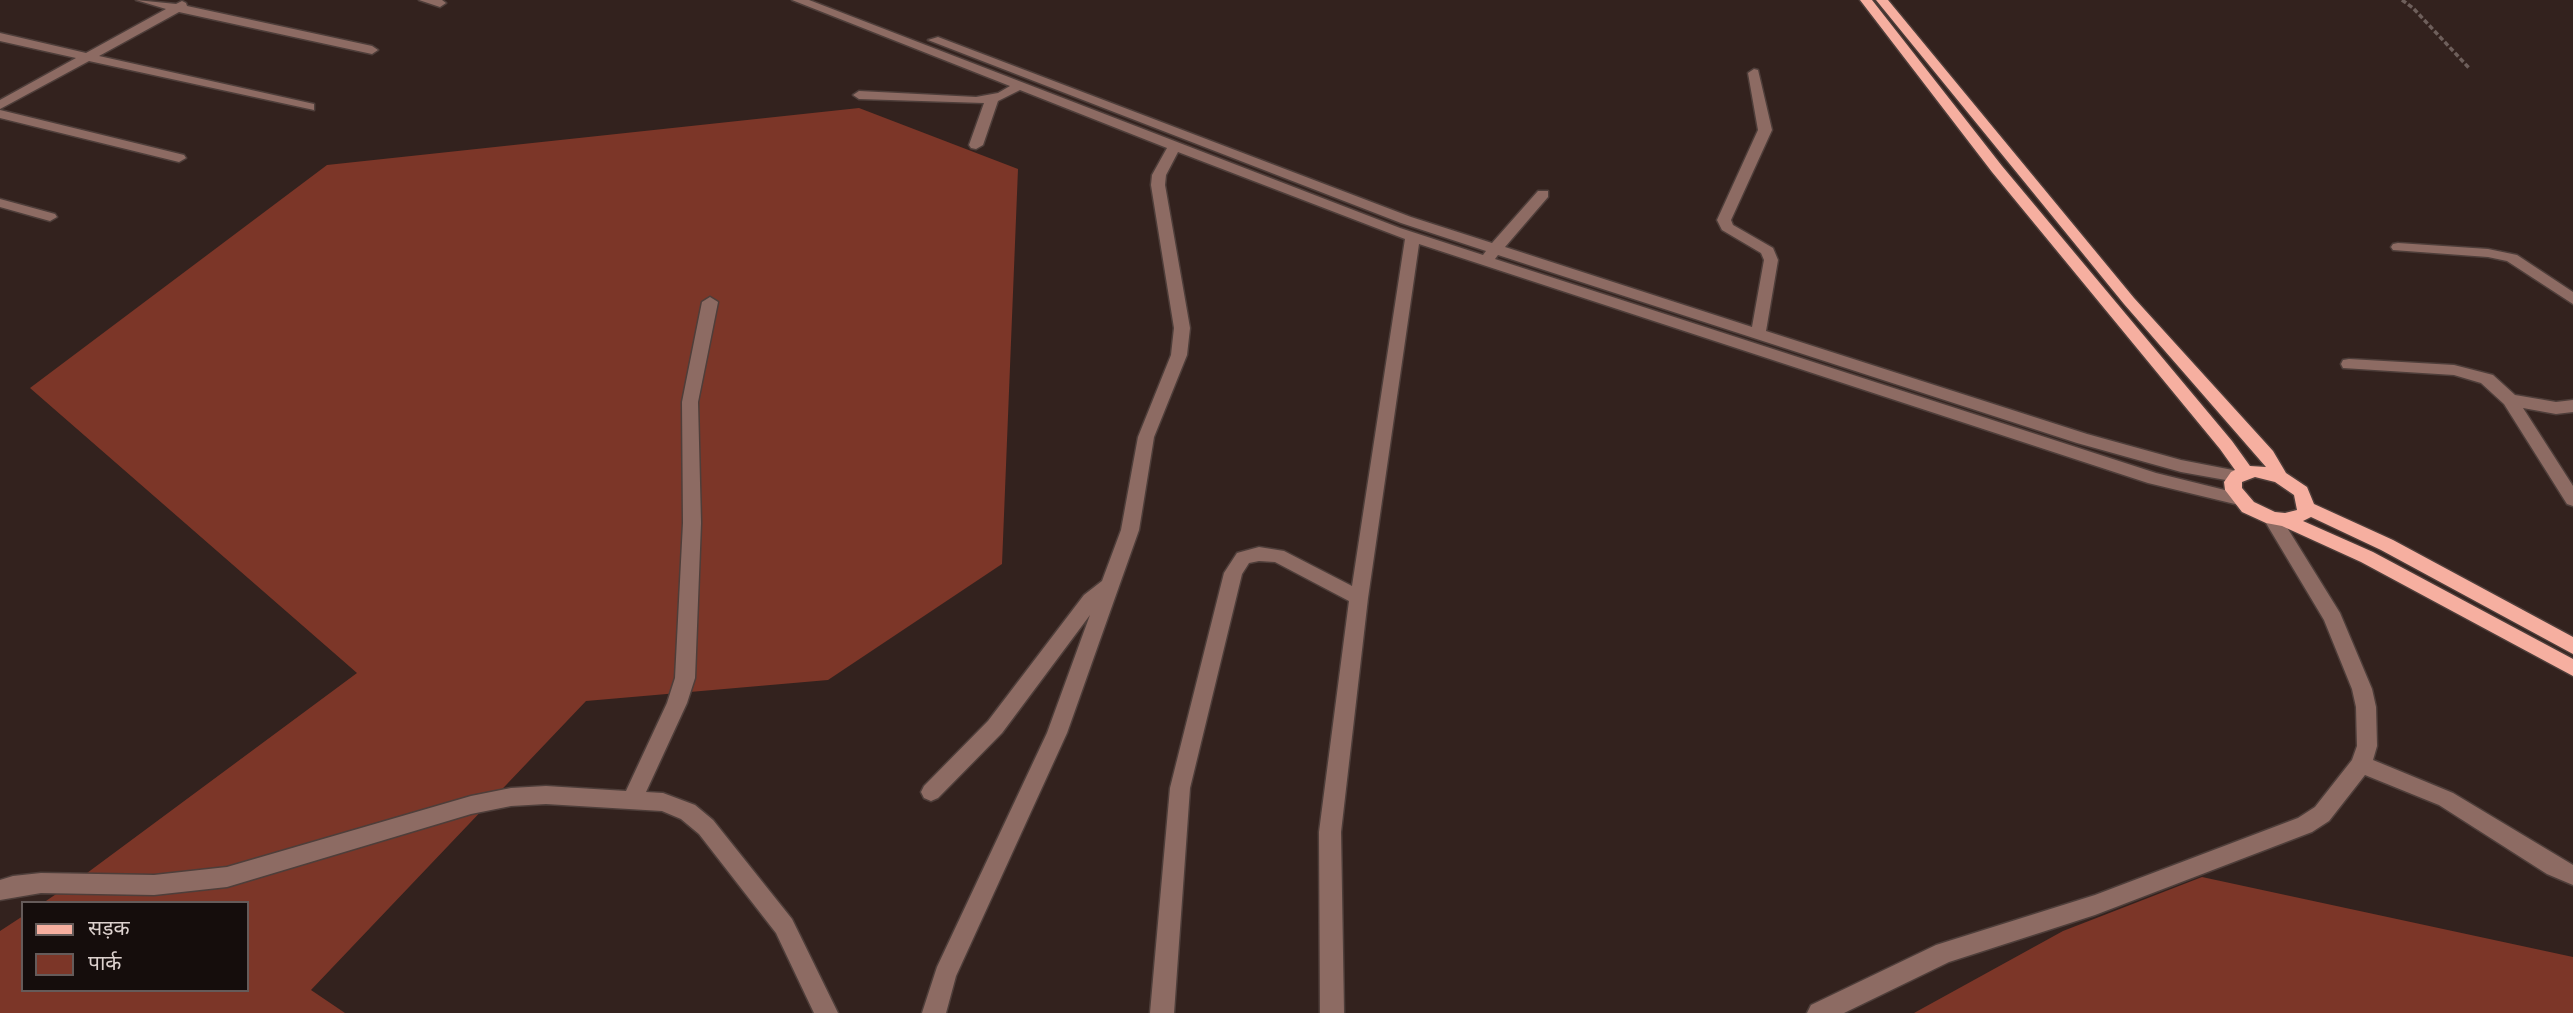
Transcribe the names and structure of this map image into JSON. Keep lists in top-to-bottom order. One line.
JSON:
{"legend":["सड़क","पार्क"]}
